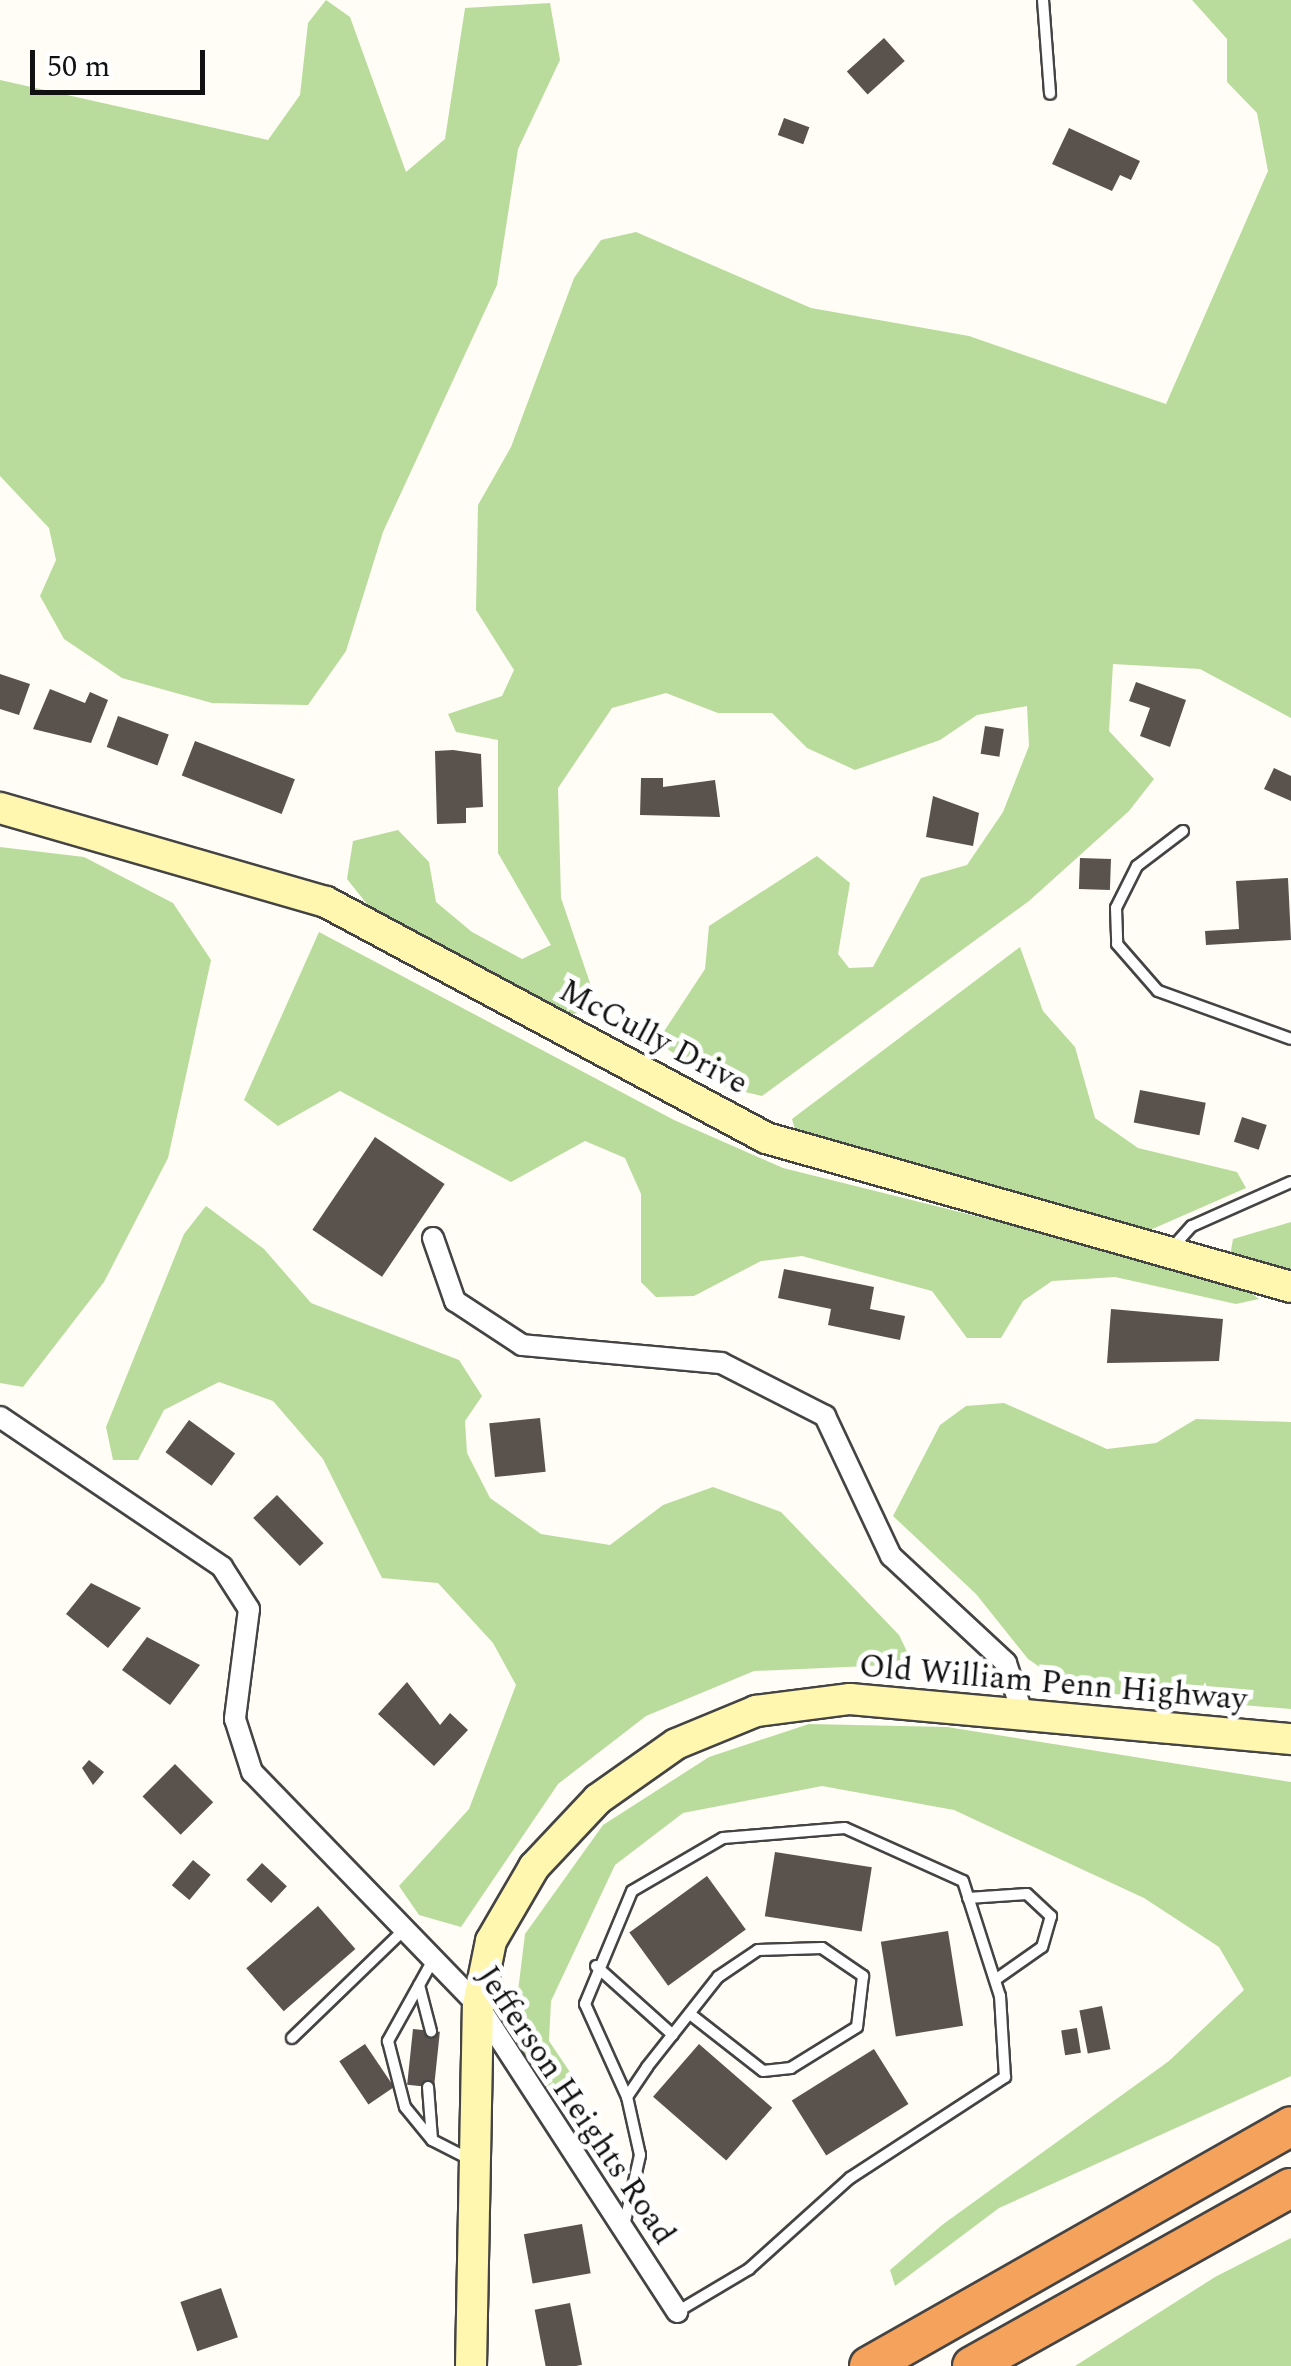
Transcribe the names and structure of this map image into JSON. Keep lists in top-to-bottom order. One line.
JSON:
{"streets":{"street":["McCully Drive","Old William Penn Highway","Jefferson Heights Road"]},"crossings":[["Old William Penn Highway","Jefferson Heights Road"]],"scale_bar":"50 m"}
